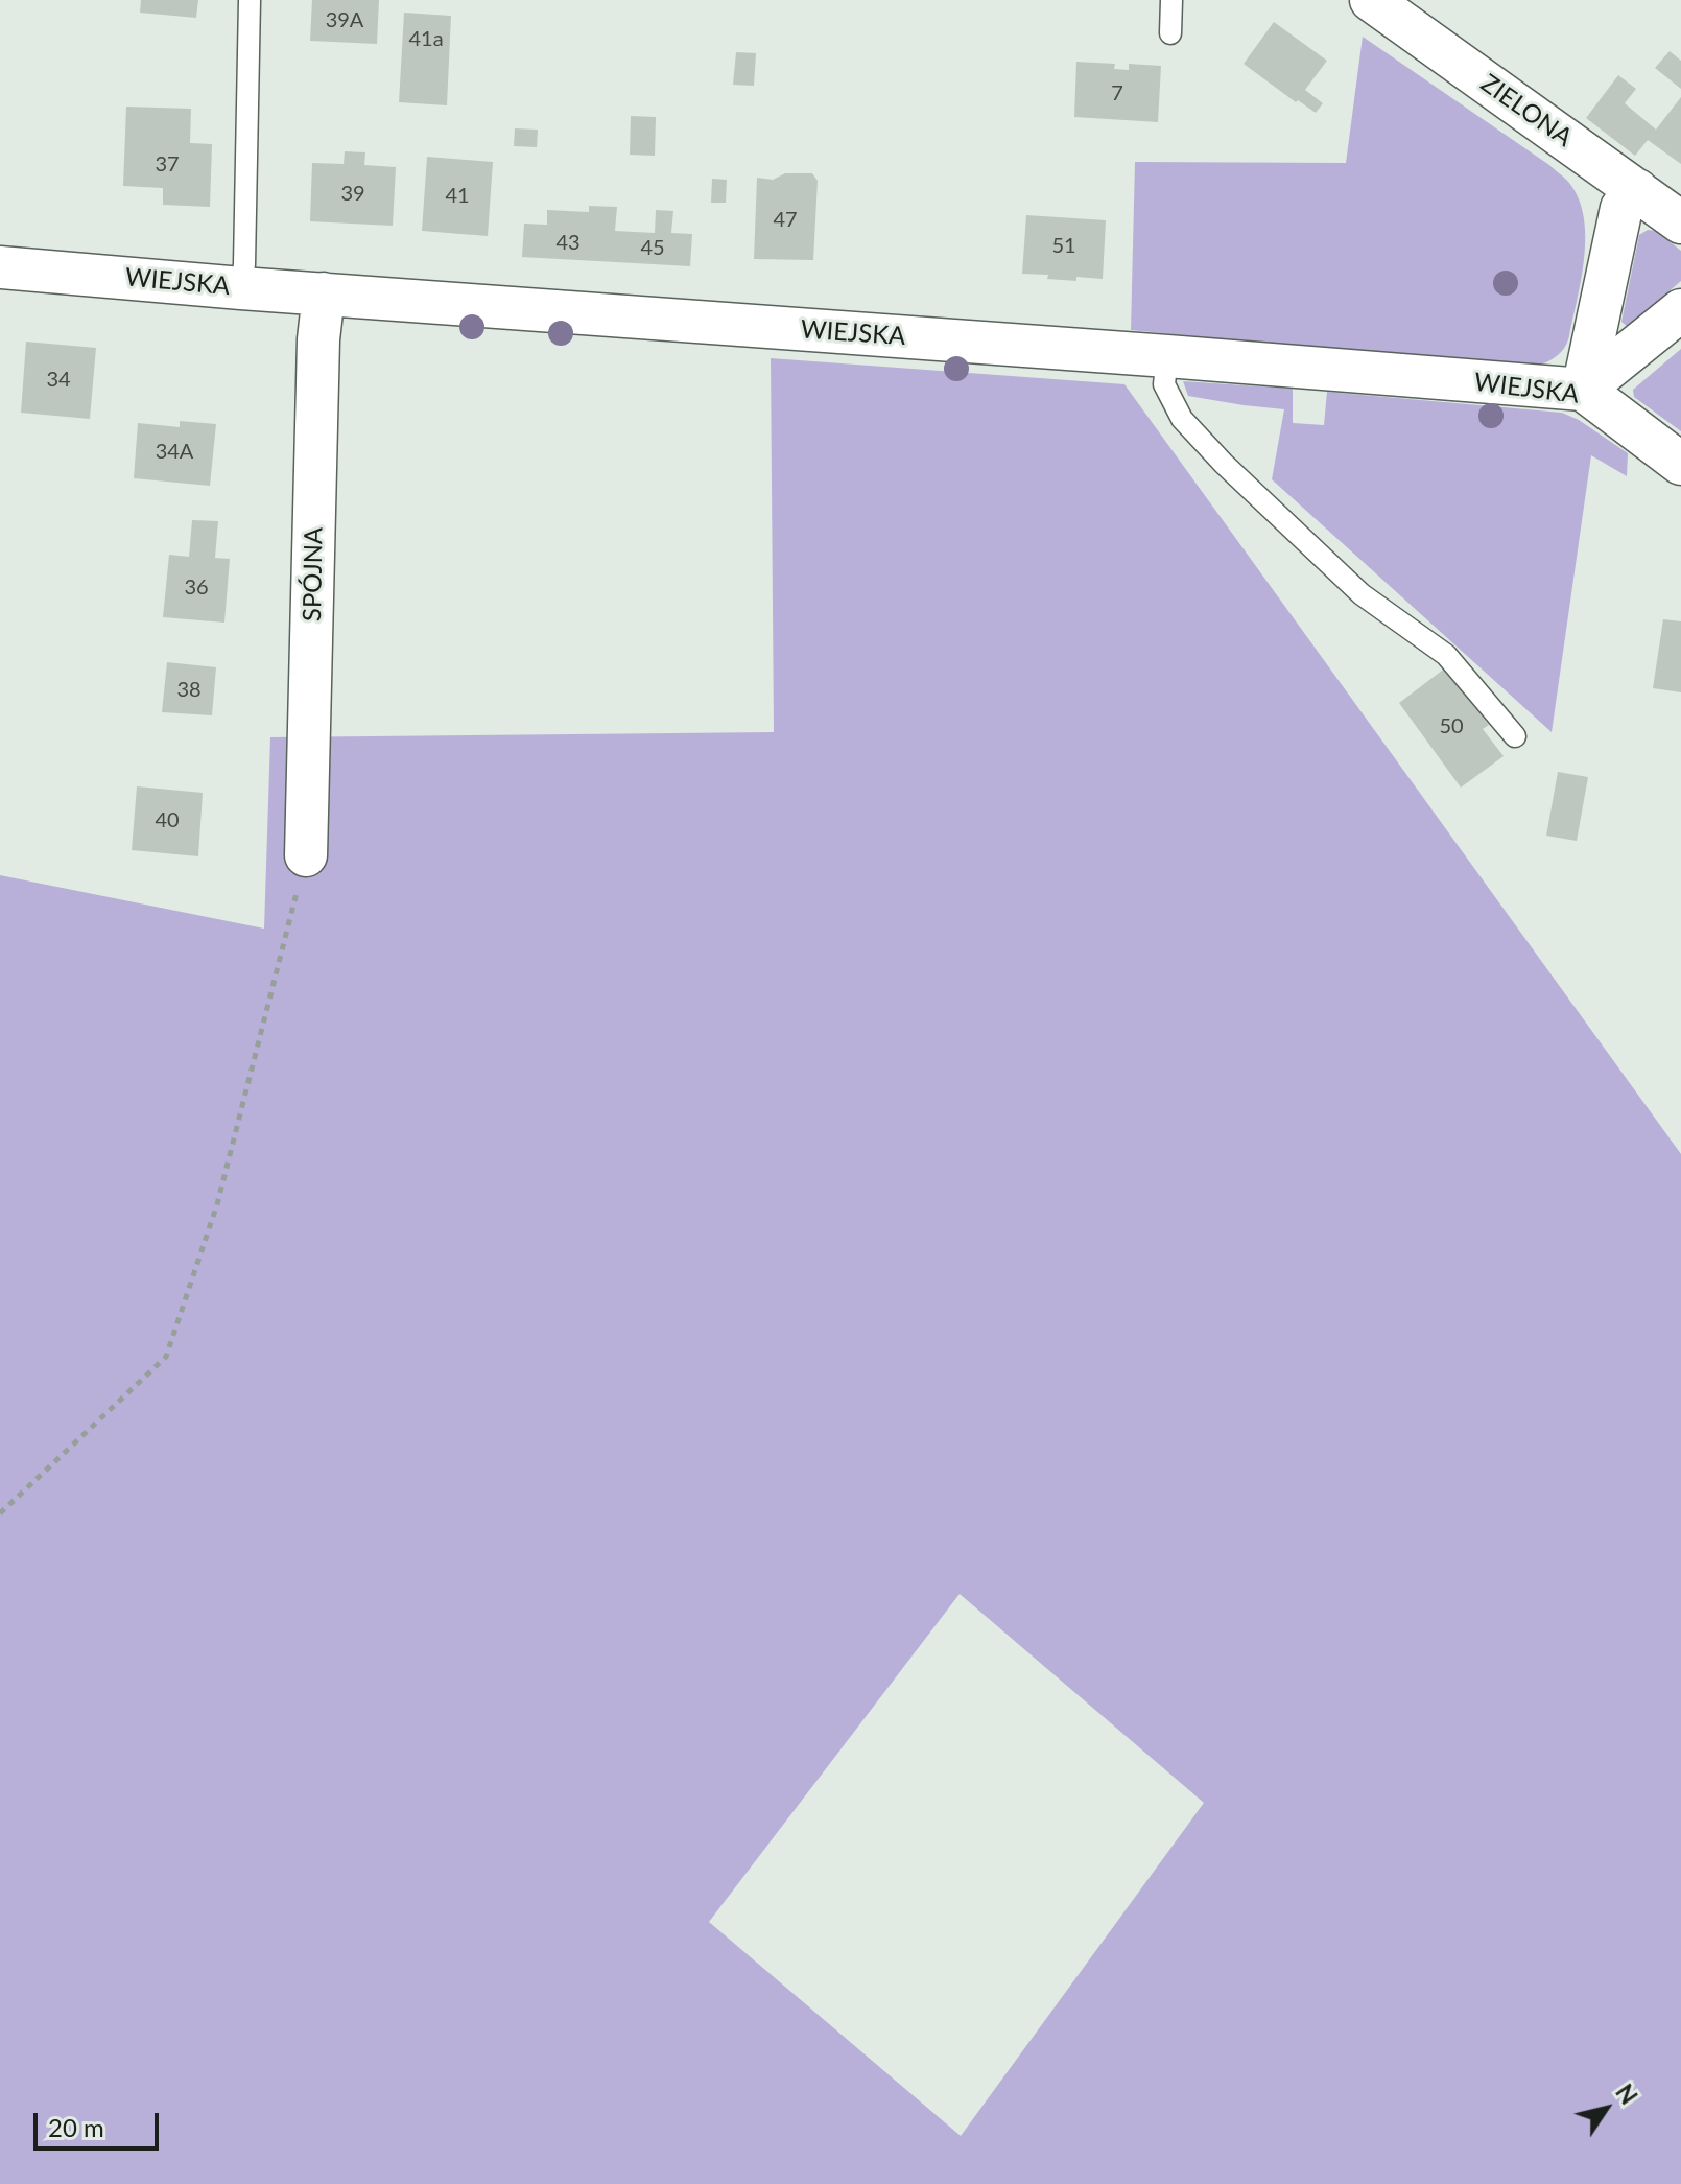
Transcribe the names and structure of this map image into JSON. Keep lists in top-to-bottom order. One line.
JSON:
{"streets":{"street":["ZIELONA","WIEJSKA","SPÓJNA"]},"crossings":[["WIEJSKA","SPÓJNA"]],"house_numbers":["39A","41a","7","37","39","41","47","43","51","45","34","34A","36","38","50","40"],"scale_bar":"20 m","north":"top right"}
